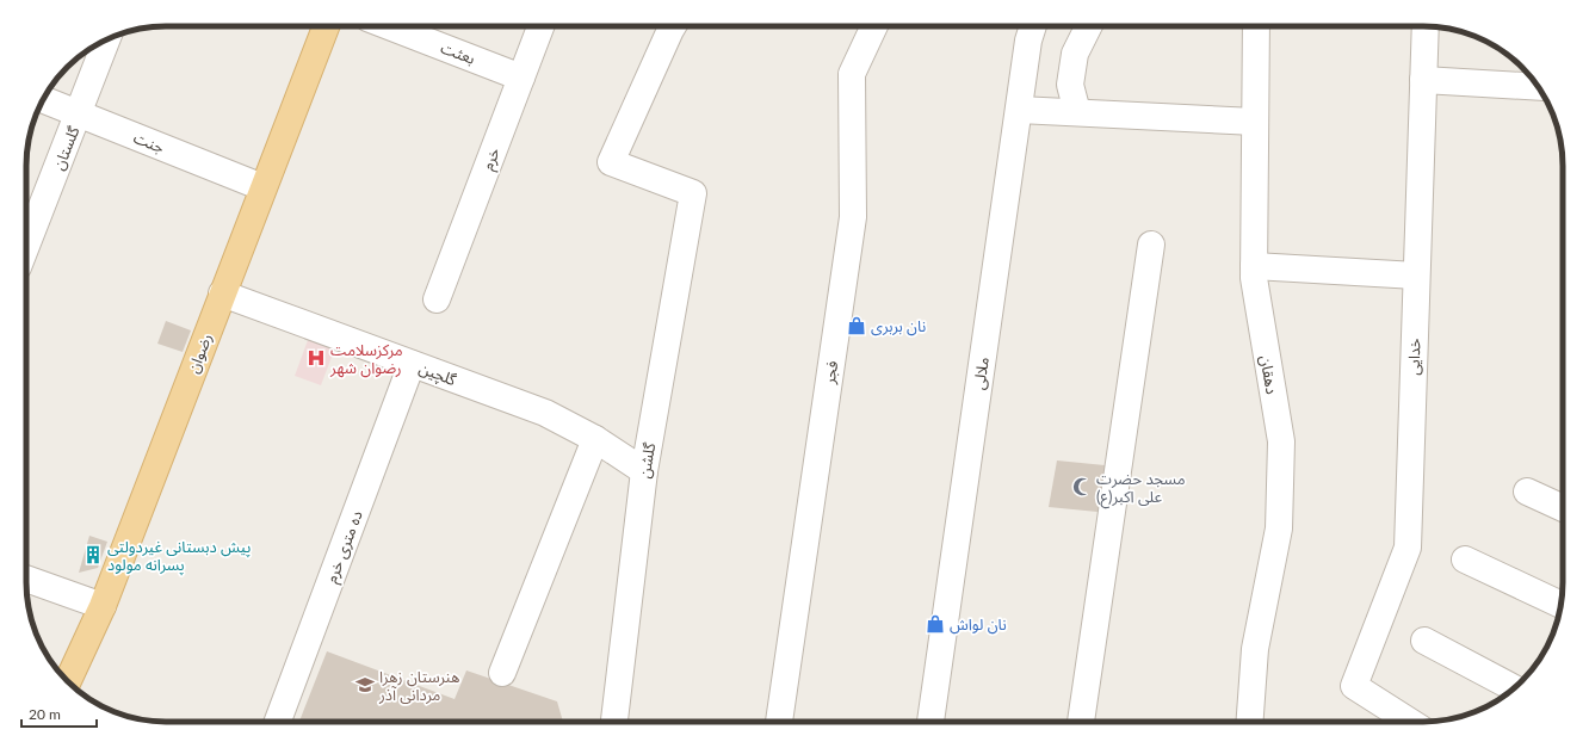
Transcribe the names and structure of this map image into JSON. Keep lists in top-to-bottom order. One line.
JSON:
{"streets":{"main road":["رضوان"],"street":["بعثت","جنت","گلستان","خرم","خدایی","فجر","گلچین","ملالی","دهقان","گلشن","ده متری خرم"]},"crossings":[["بعثت","خرم"],["جنت","گلستان"],["جنت","رضوان"],["رضوان","گلچین"],["گلچین","گلشن"],["گلچین","ده متری خرم"]],"places":{"shop":["نان بربری","نان لواش"],"hospital":["مرکزسلامت رضوان شهر"],"mosque":["مسجد حضرت علی اکبر(ع)"],"building":["پیش دبستانی غیردولتی پسرانه مولود"],"school or university":["هنرستان زهرا مردانی آذر"]},"scale_bar":"20 m"}
